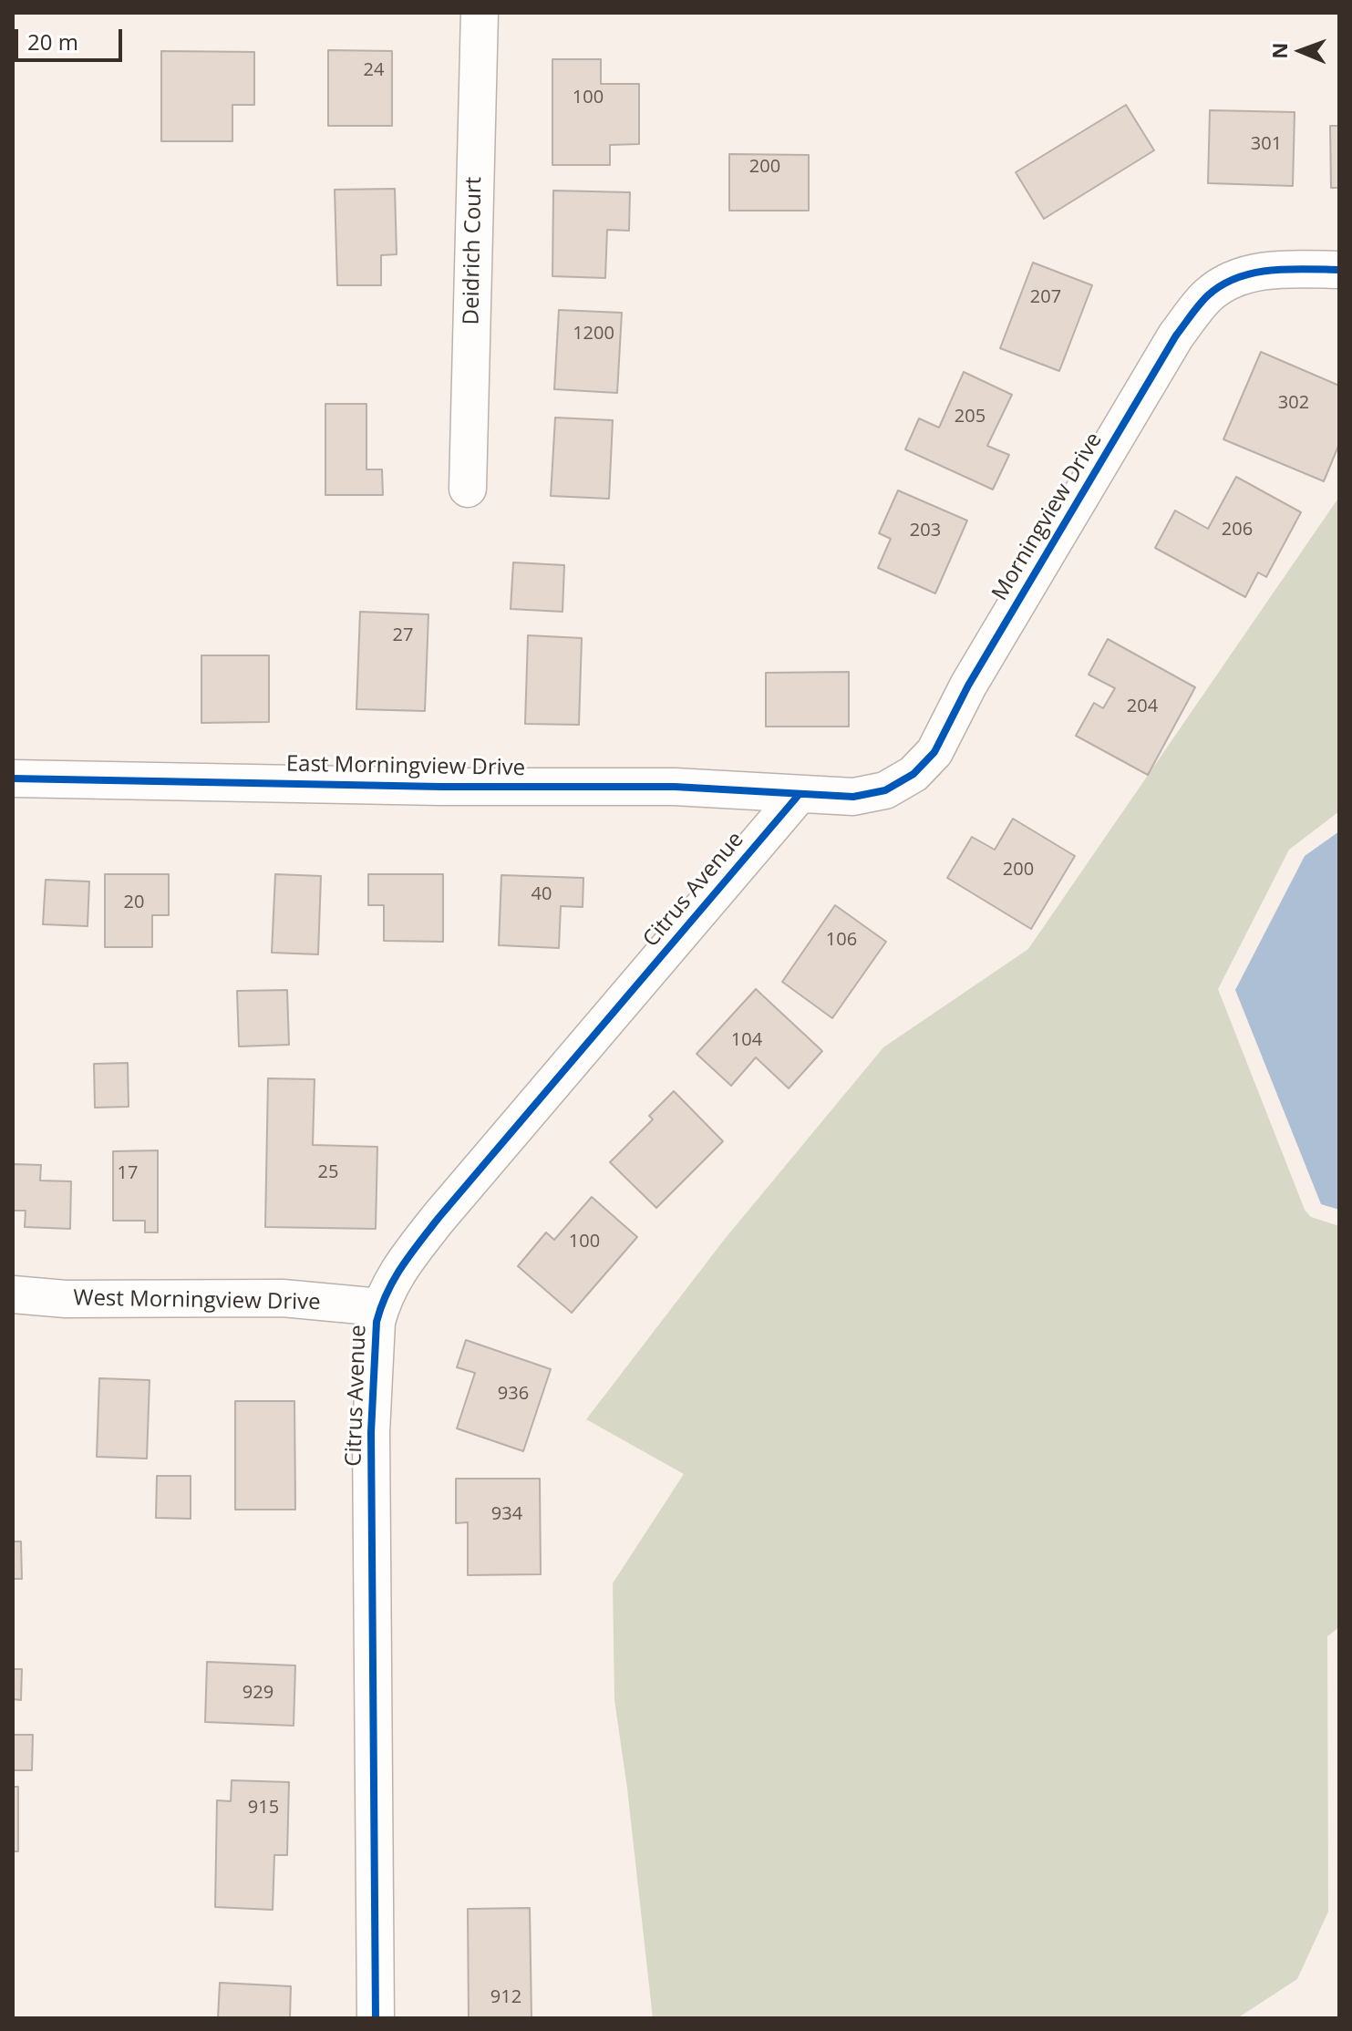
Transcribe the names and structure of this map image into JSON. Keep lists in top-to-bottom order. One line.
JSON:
{"streets":{"street":["Deidrich Court","Morningview Drive","East Morningview Drive","Citrus Avenue","West Morningview Drive"]},"crossings":[["Morningview Drive","East Morningview Drive"],["Morningview Drive","Citrus Avenue"],["East Morningview Drive","Citrus Avenue"],["Citrus Avenue","West Morningview Drive"]],"house_numbers":["24","100","301","200","207","1200","302","205","206","203","27","204","200","40","20","106","104","25","17","100","936","934","929","915","912"],"scale_bar":"20 m","north":"left"}
